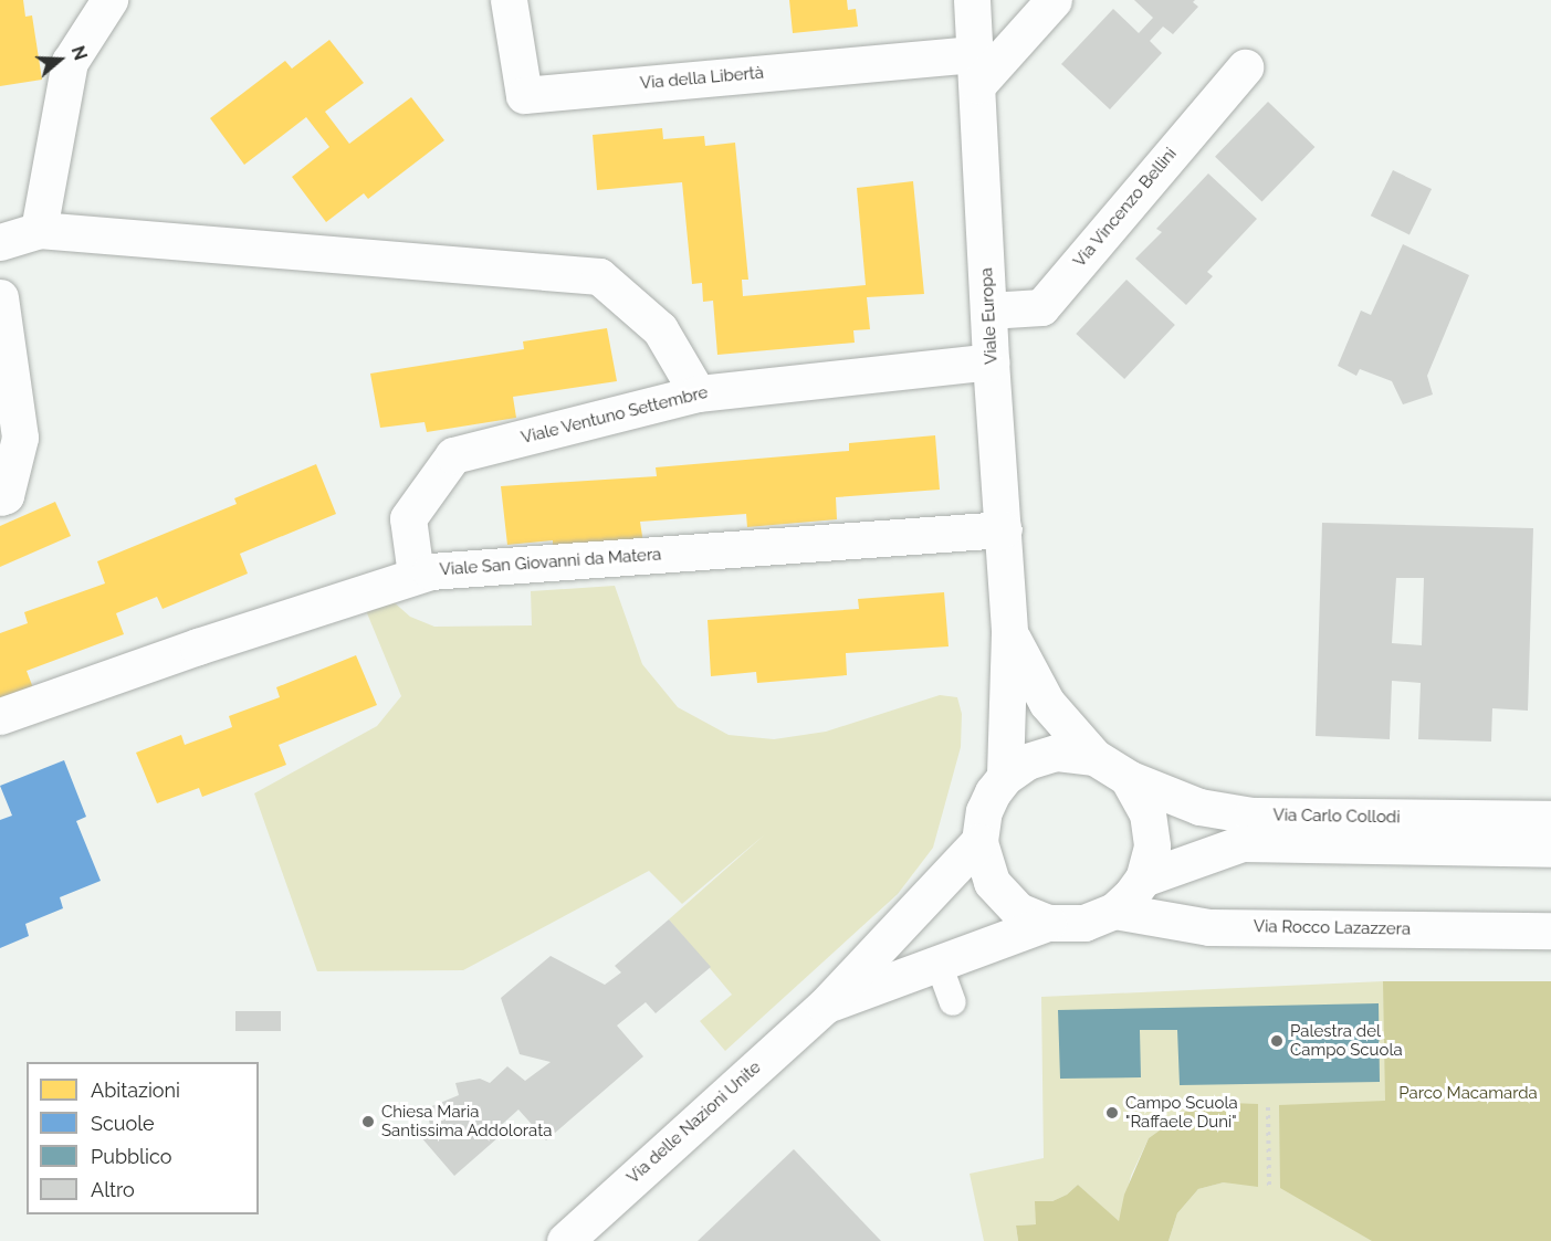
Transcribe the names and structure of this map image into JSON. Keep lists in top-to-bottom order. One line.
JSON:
{"streets":{"street":["Via della Libertà","Via Vincenzo Bellini","Viale Europa","Viale Ventuno Settembre","Viale San Giovanni da Matera","Via Carlo Collodi","Via Rocco Lazazzera","Via delle Nazioni Unite"]},"crossings":[["Via della Libertà","Viale Europa"],["Via Vincenzo Bellini","Viale Europa"],["Viale Europa","Viale Ventuno Settembre"],["Viale Europa","Viale San Giovanni da Matera"],["Viale Europa","Via Carlo Collodi"],["Viale Europa","Via Rocco Lazazzera"],["Viale Europa","Via delle Nazioni Unite"],["Viale Ventuno Settembre","Viale San Giovanni da Matera"],["Via Carlo Collodi","Via Rocco Lazazzera"],["Via Carlo Collodi","Via delle Nazioni Unite"],["Via Rocco Lazazzera","Via delle Nazioni Unite"]],"parks":["Parco Macamarda"],"places":["Palestra del Campo Scuola","Campo Scuola \"Raffaele Duni\"","Chiesa Maria Santissima Addolorata"],"legend":["Abitazioni","Scuole","Pubblico","Altro"],"north":"right"}
